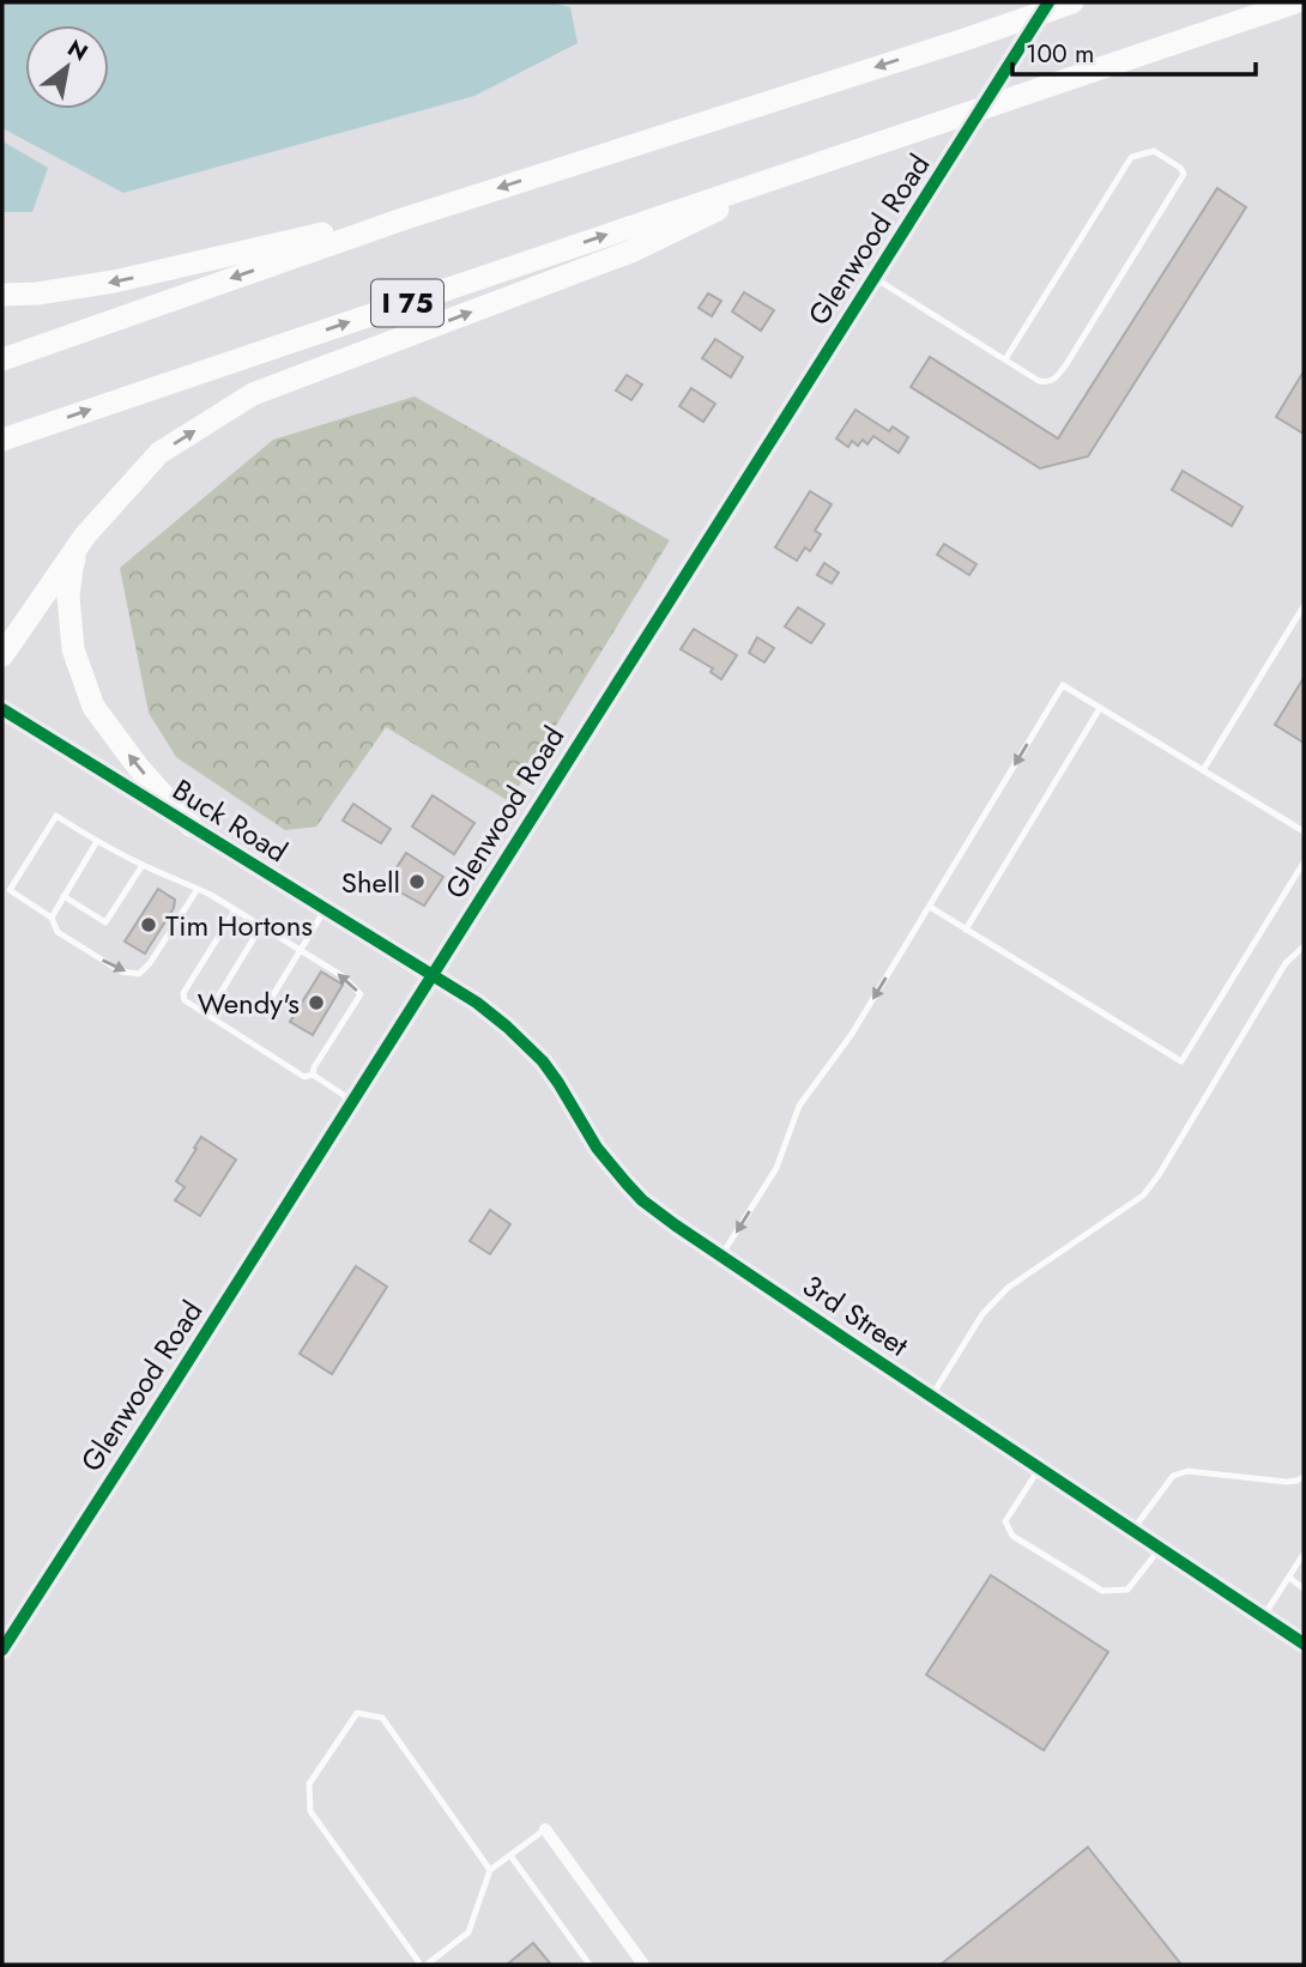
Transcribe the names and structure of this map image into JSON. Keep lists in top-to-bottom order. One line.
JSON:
{"streets":{"highway":["I 75"],"street":["Glenwood Road","Buck Road","3rd Street"]},"crossings":[["Glenwood Road","Buck Road"],["Glenwood Road","3rd Street"],["Buck Road","3rd Street"]],"places":["Shell","Tim Hortons","Wendy's"],"scale_bar":"100 m","north":"top right"}
